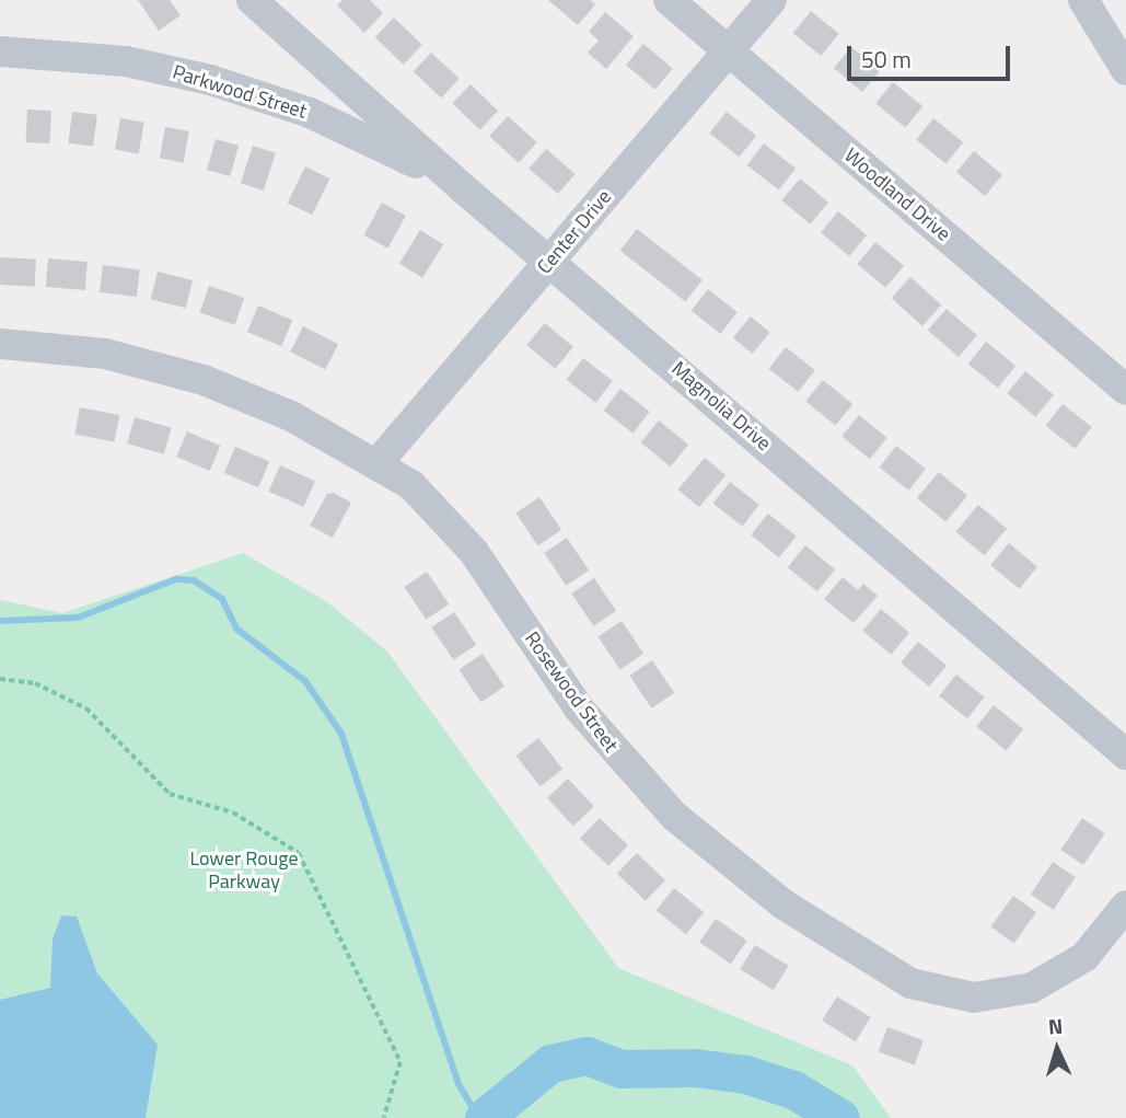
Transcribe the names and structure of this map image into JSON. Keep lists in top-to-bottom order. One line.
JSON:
{"streets":{"street":["Parkwood Street","Woodland Drive","Center Drive","Magnolia Drive","Rosewood Street"]},"crossings":[["Parkwood Street","Magnolia Drive"],["Woodland Drive","Center Drive"],["Center Drive","Magnolia Drive"],["Center Drive","Rosewood Street"]],"parks":["Lower Rouge Parkway"],"scale_bar":"50 m","north":"top"}
